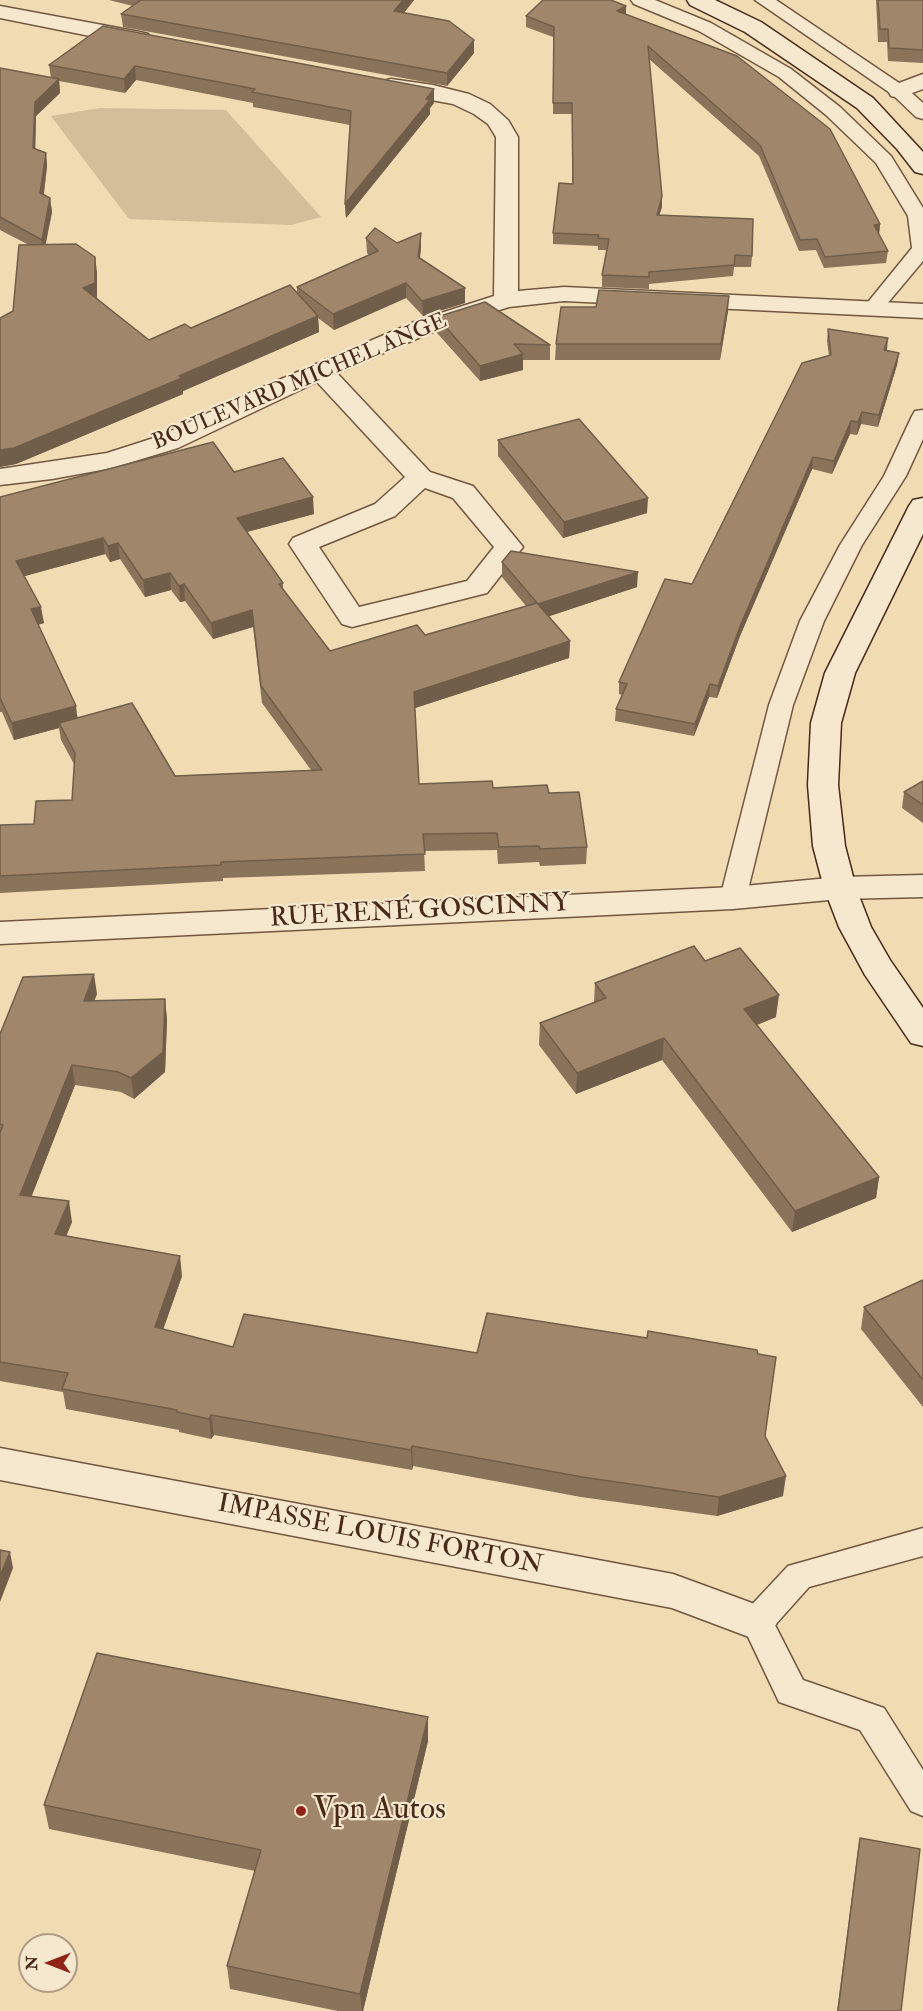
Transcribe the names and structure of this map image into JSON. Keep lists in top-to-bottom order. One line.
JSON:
{"streets":{"street":["BOULEVARD MICHEL ANGE","RUE RENÉ GOSCINNY","IMPASSE LOUIS FORTON"]},"places":["Vpn Autos"],"north":"left"}
